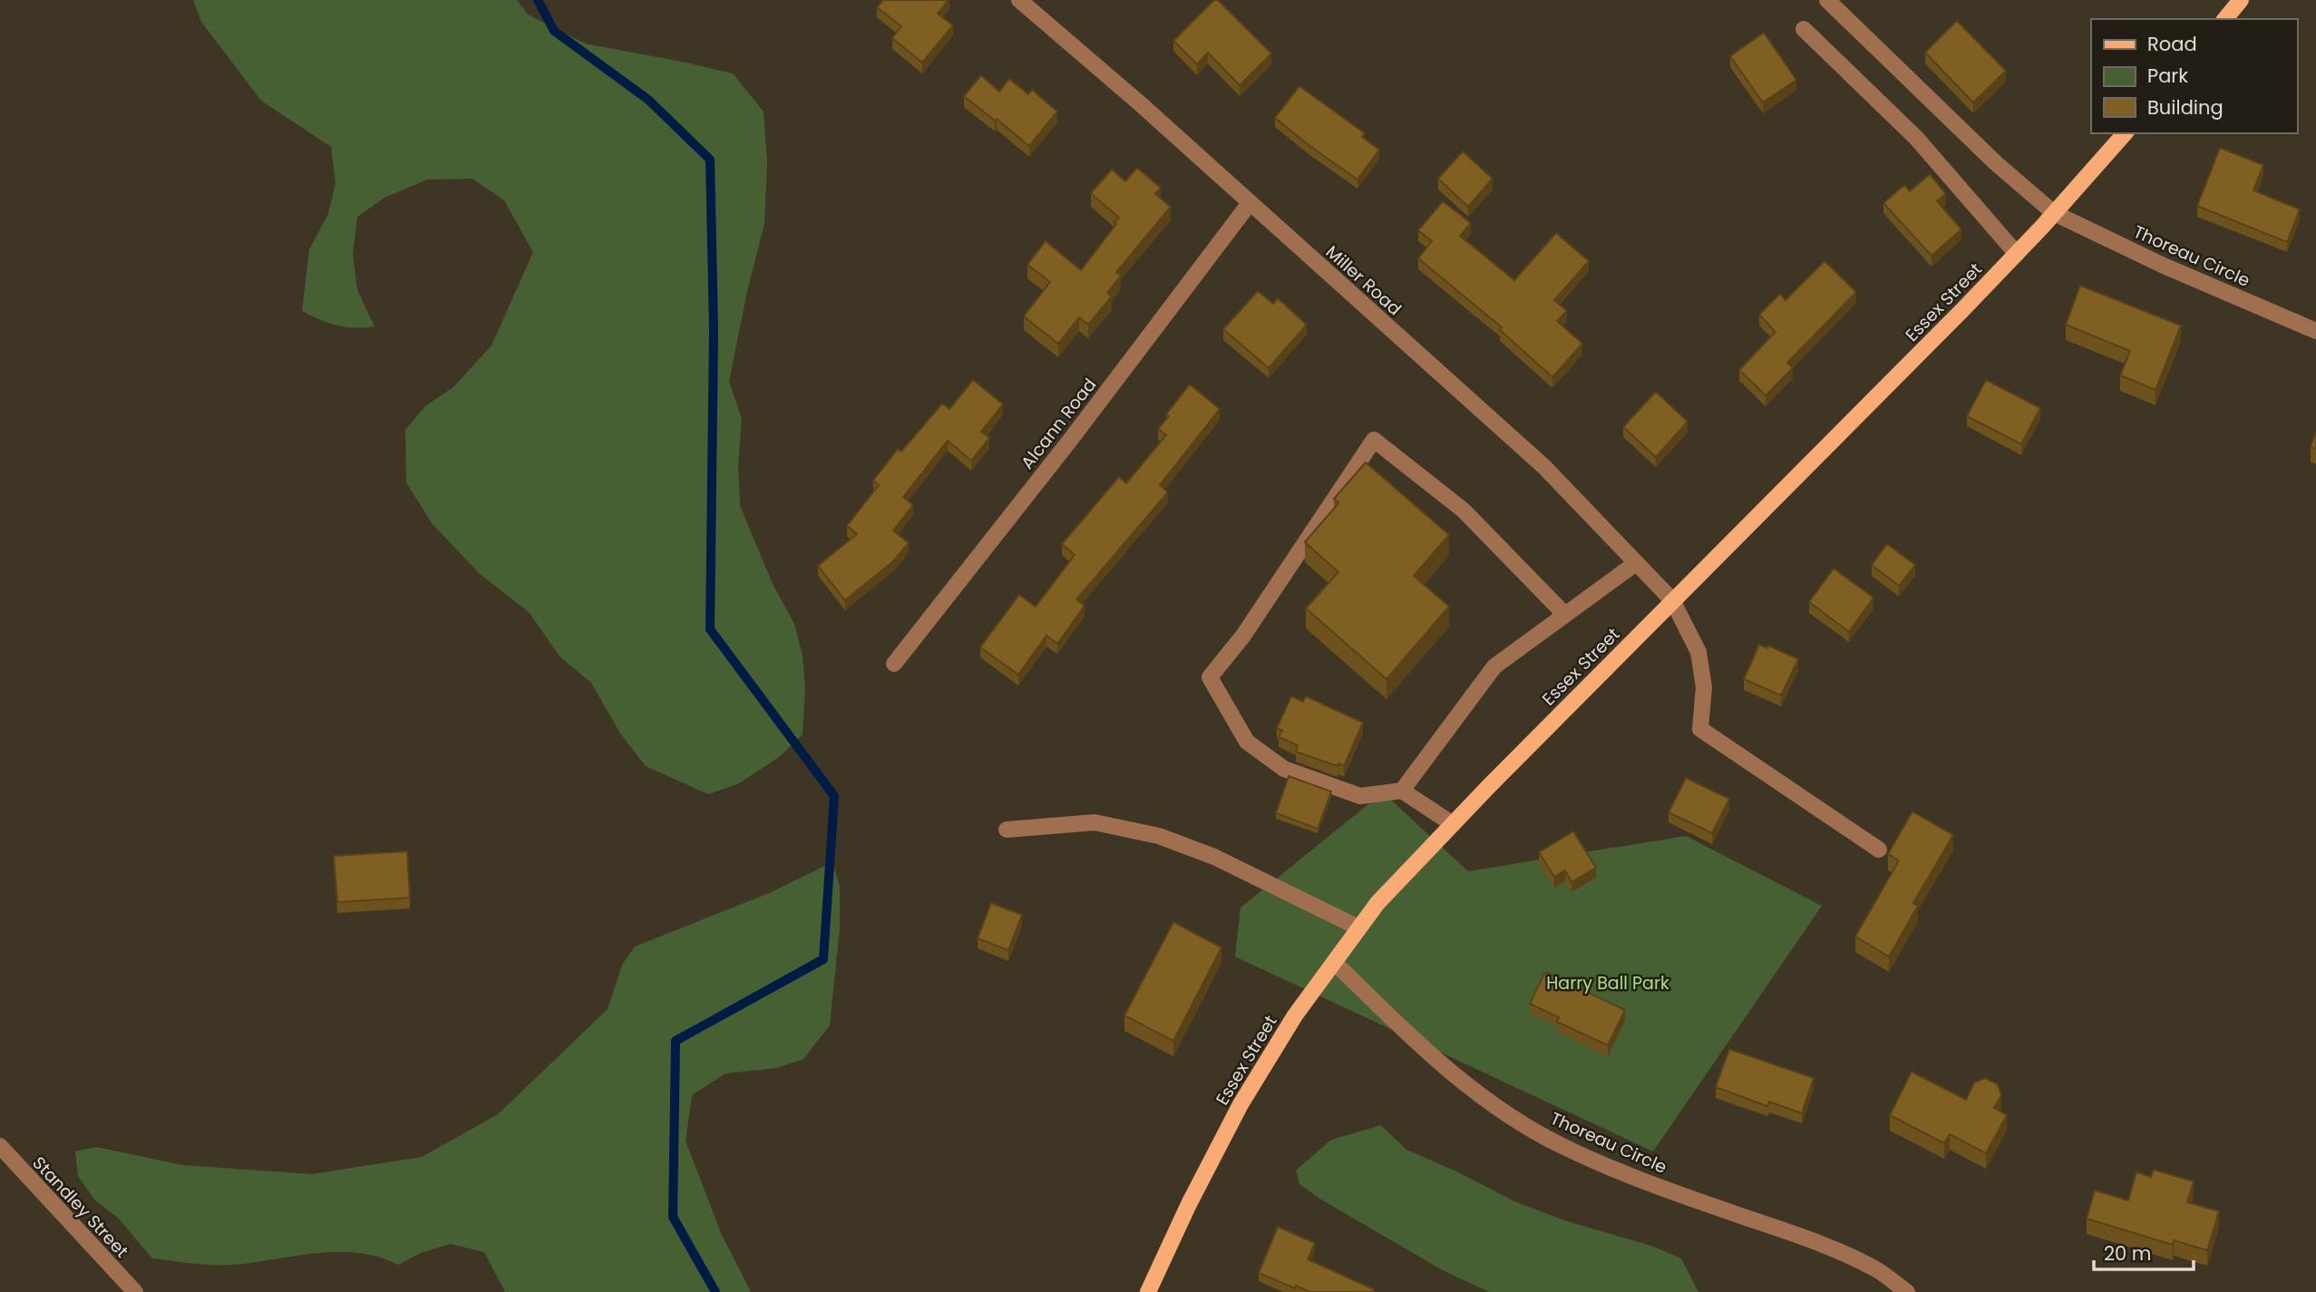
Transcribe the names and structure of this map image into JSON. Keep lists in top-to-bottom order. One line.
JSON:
{"streets":{"main road":["Essex Street"],"street":["Thoreau Circle","Miller Road","Alcann Road","Standley Street"]},"crossings":[["Thoreau Circle","Essex Street"],["Miller Road","Essex Street"],["Miller Road","Alcann Road"]],"parks":["Harry Ball Park"],"legend":["Road","Park","Building"],"scale_bar":"20 m"}
